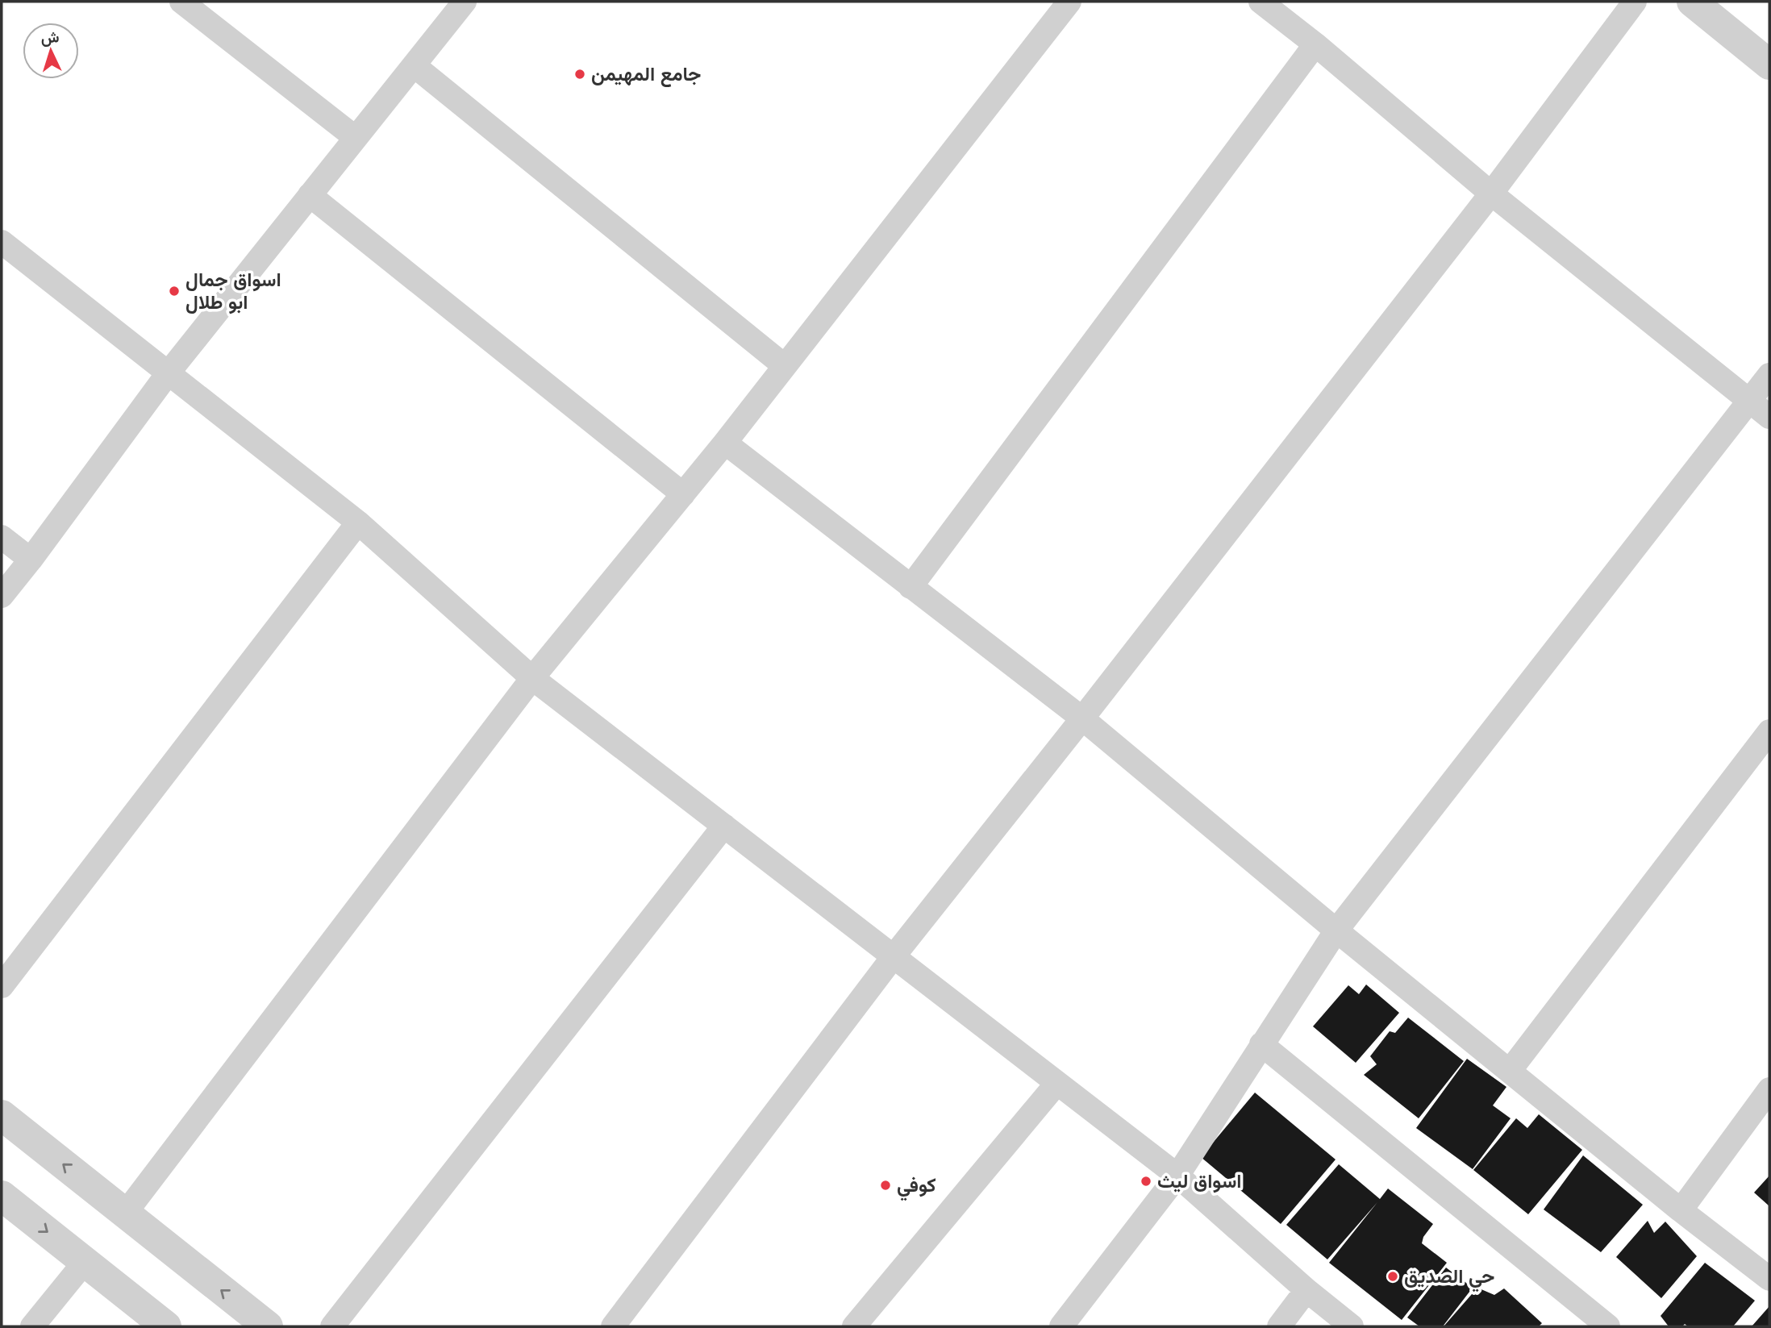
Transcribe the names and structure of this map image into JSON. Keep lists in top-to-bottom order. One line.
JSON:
{"places":["جامع المهيمن","اسواق جمال ابو طلال","اسواق ليث","كوفي","حي الصديق"],"north":"top"}
